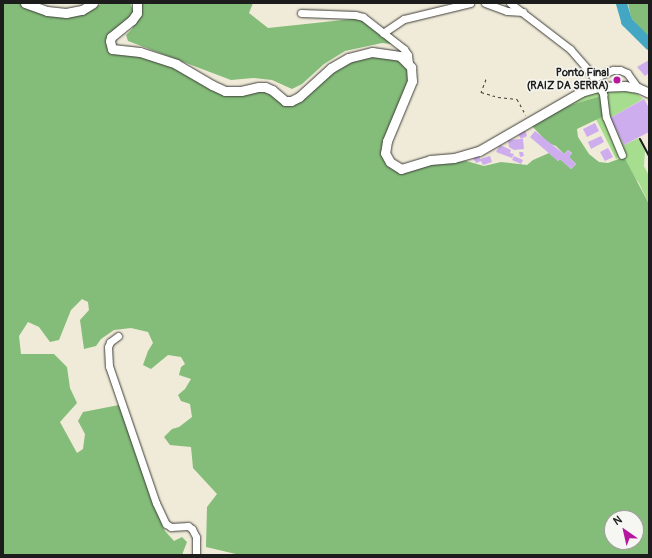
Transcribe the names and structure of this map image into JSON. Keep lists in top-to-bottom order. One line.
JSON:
{"places":["Ponto Final (RAIZ DA SERRA)"],"north":"top left"}
